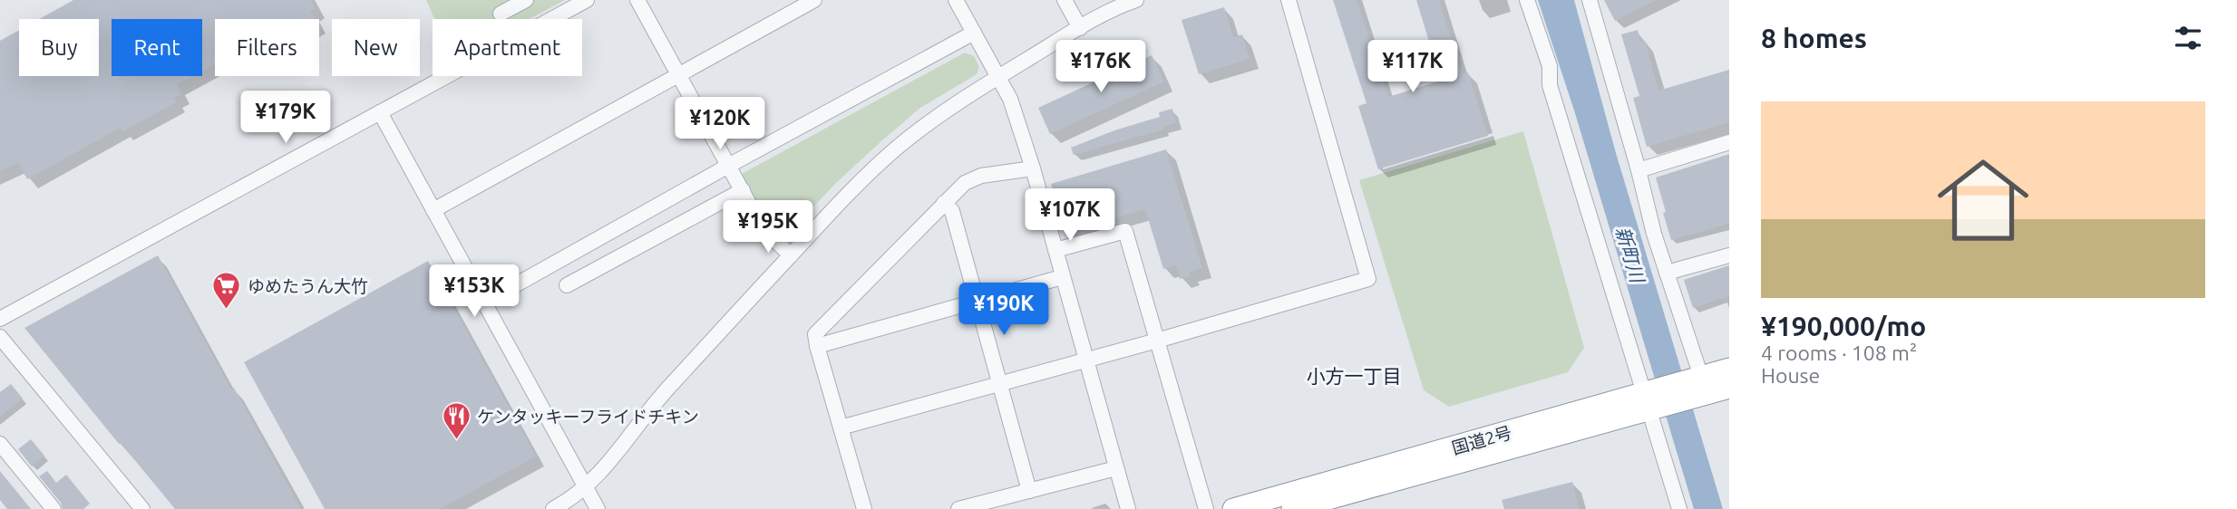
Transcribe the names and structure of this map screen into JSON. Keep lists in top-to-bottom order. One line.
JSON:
{"streets":{"highway":["国道2号"]},"districts":["小方一丁目"],"water":["新町川"],"places":{"supermarket":["ゆめたうん大竹"],"restaurant":["ケンタッキーフライドチキン"]},"page":{"heading":"8 homes","chip":["Buy","Rent","Filters","New","Apartment"],"price":["¥176K","¥117K","¥179K","¥120K","¥107K","¥195K","¥153K","¥190K"],"list":[{"name":"¥190,000/mo","note":"4 rooms · 108 m² · House"}]}}
